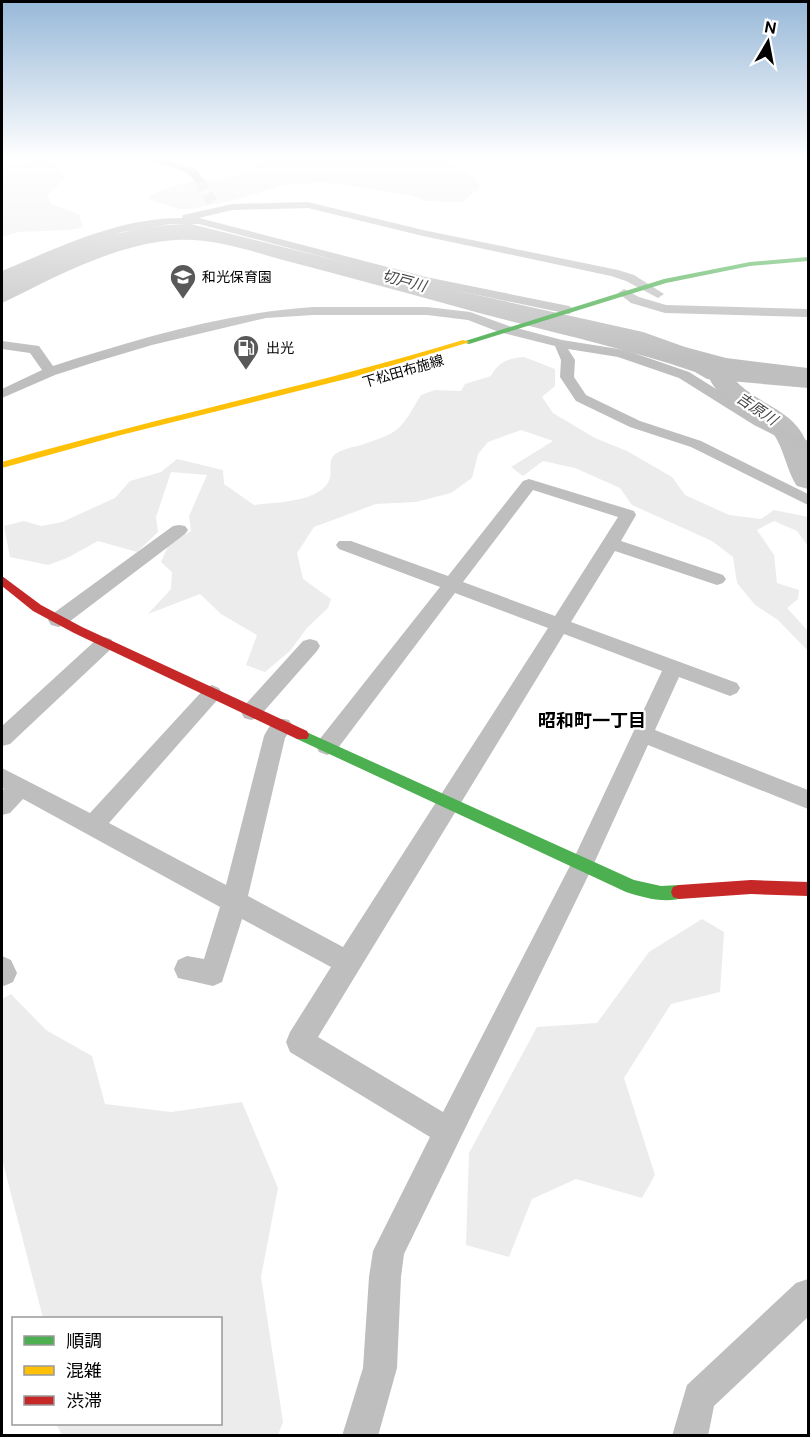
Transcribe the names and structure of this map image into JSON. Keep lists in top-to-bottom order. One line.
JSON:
{"streets":{"main road":["下松田布施線"]},"districts":["昭和町一丁目"],"water":["切戸川","吉原川"],"places":{"school or university":["和光保育園"],"fuel station":["出光"]},"legend":["順調","混雑","渋滞"],"north":"top"}
